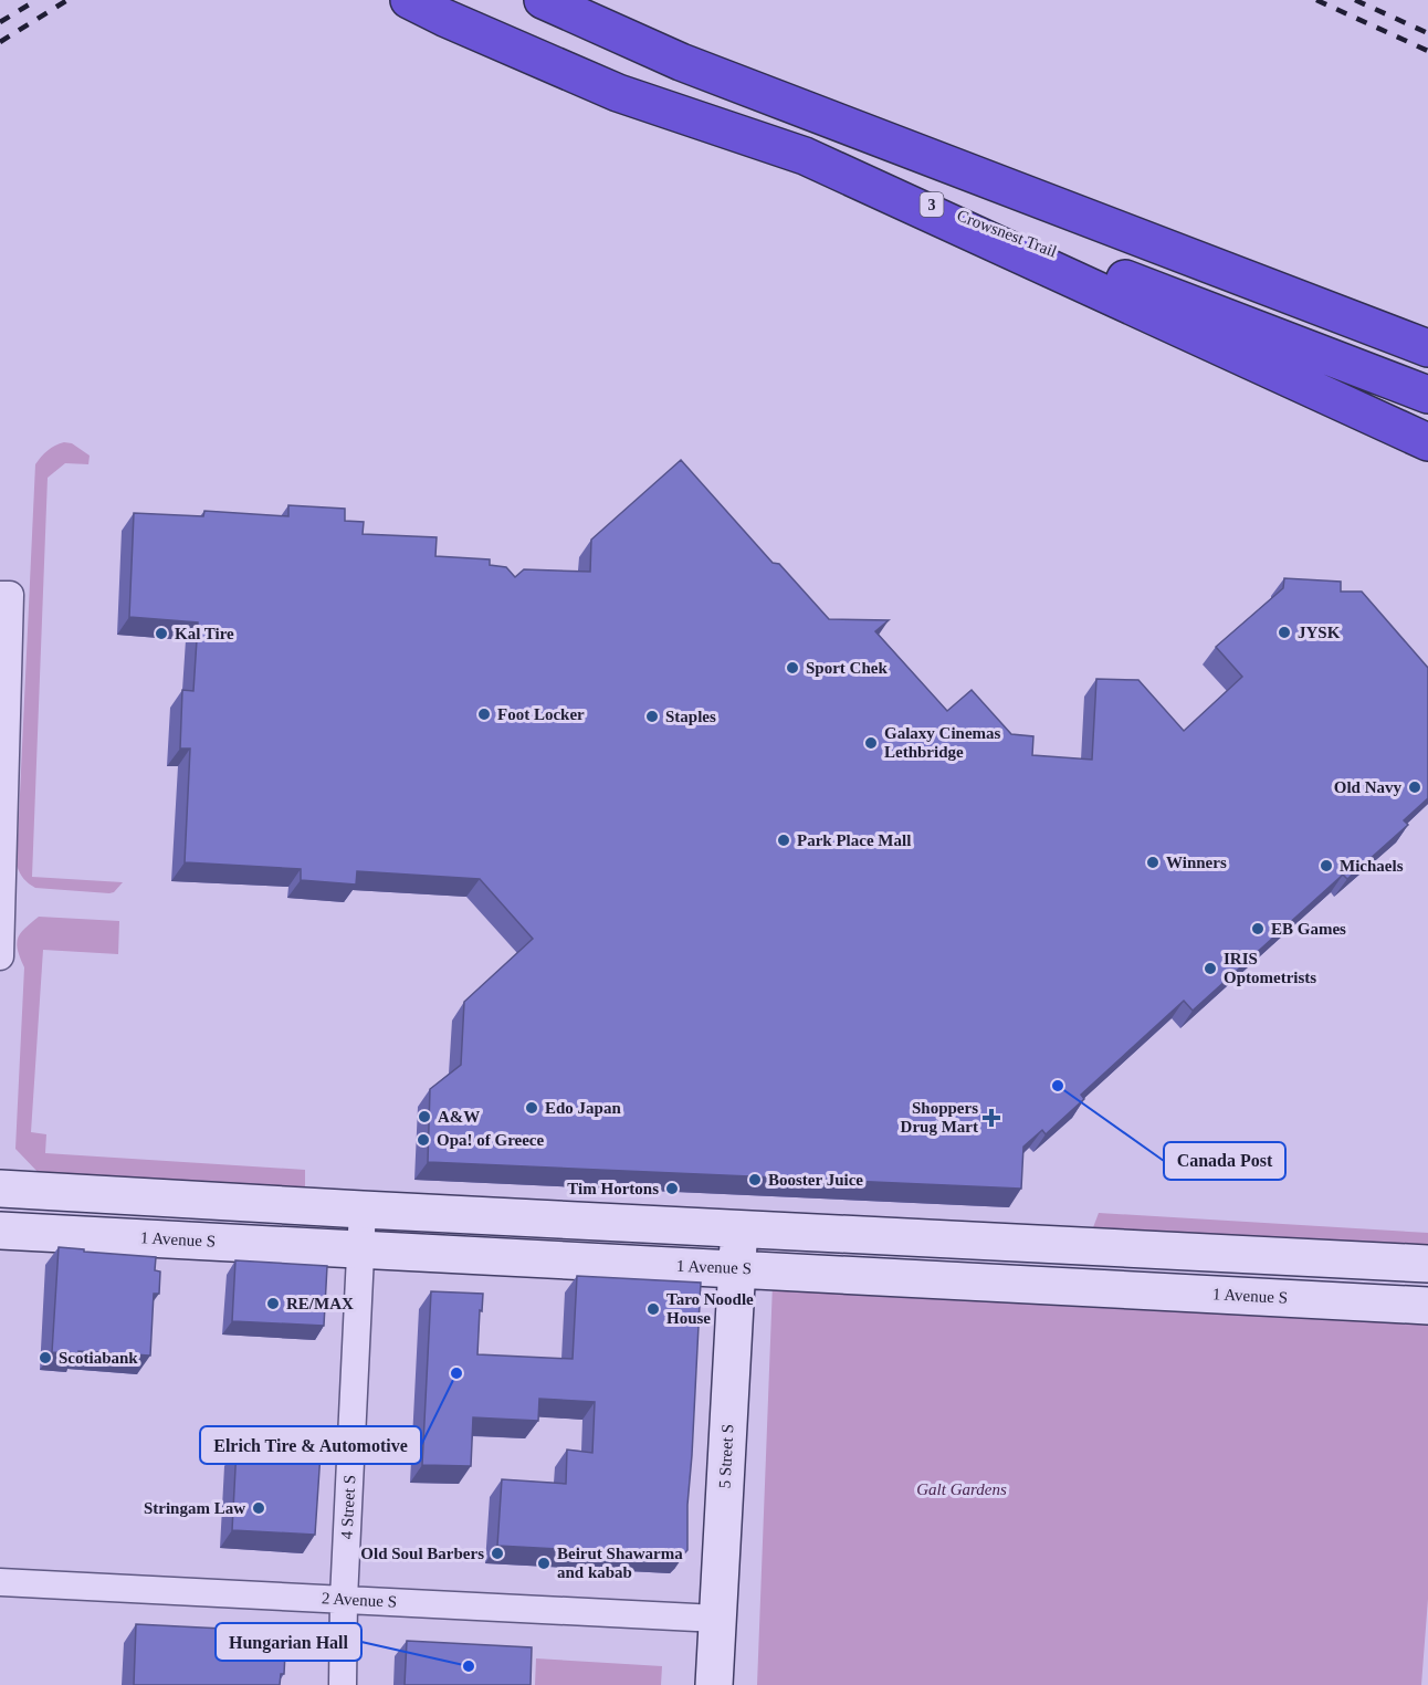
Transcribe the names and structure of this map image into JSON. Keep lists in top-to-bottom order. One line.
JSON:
{"streets":{"highway":["3","Crowsnest Trail"],"street":["1 Avenue S","5 Street S","4 Street S","2 Avenue S"]},"crossings":[["1 Avenue S","5 Street S"],["1 Avenue S","4 Street S"],["5 Street S","2 Avenue S"],["4 Street S","2 Avenue S"]],"parks":["Galt Gardens"],"places":{"other":["JYSK","Kal Tire","Sport Chek","Foot Locker","Staples","Galaxy Cinemas Lethbridge","Old Navy","Park Place Mall","Winners","Michaels","EB Games","IRIS Optometrists","Canada Post","Edo Japan","A&W","Opa! of Greece","Booster Juice","Tim Hortons","RE/MAX","Taro Noodle House","Scotiabank","Elrich Tire & Automotive","Stringam Law","Old Soul Barbers","Beirut Shawarma and kabab","Hungarian Hall"],"health":["Shoppers Drug Mart"]}}
